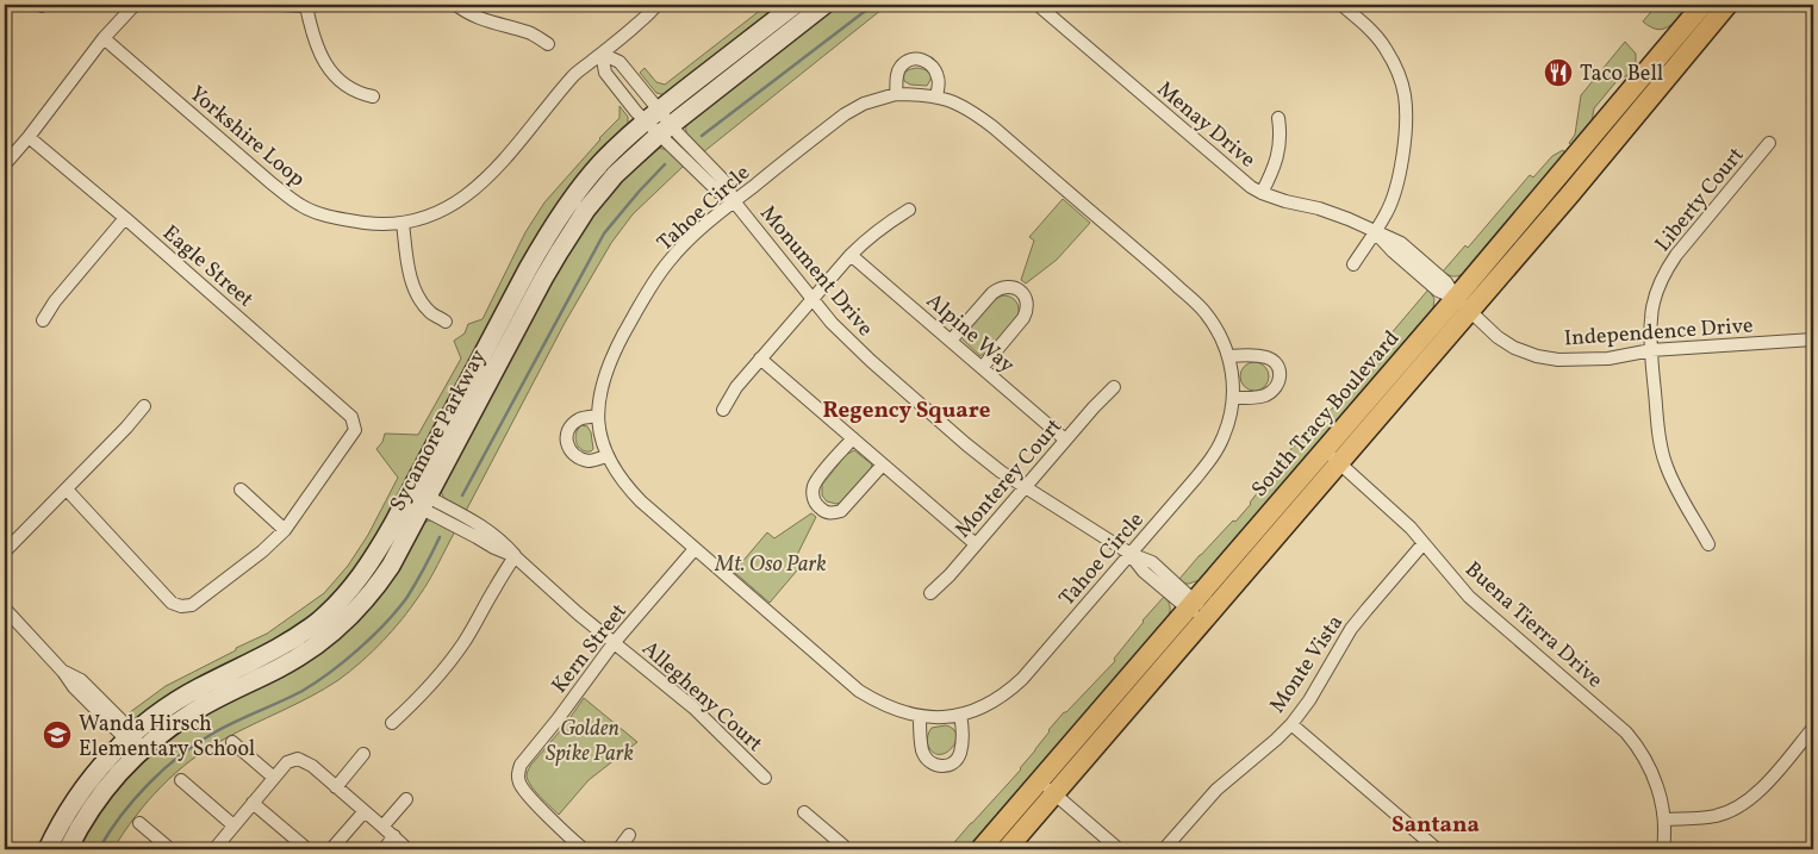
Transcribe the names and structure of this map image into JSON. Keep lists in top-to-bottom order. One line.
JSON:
{"streets":{"main road":["South Tracy Boulevard","Sycamore Parkway"],"street":["Menay Drive","Yorkshire Loop","Liberty Court","Tahoe Circle","Eagle Street","Monument Drive","Independence Drive","Alpine Way","Monterey Court","Buena Tierra Drive","Kern Street","Monte Vista","Allegheny Court"]},"crossings":[["Menay Drive","Independence Drive"],["Menay Drive","South Tracy Boulevard"],["Yorkshire Loop","Monument Drive"],["Liberty Court","Independence Drive"],["Tahoe Circle","Monument Drive"],["Tahoe Circle","Kern Street"],["Monument Drive","South Tracy Boulevard"],["Monument Drive","Sycamore Parkway"],["Monument Drive","Monterey Court"],["Independence Drive","South Tracy Boulevard"],["Alpine Way","Monterey Court"],["South Tracy Boulevard","Buena Tierra Drive"],["Sycamore Parkway","Allegheny Court"],["Buena Tierra Drive","Monte Vista"],["Kern Street","Allegheny Court"]],"districts":["Regency Square","Santana"],"parks":["Mt. Oso Park","Golden Spike Park"],"places":{"restaurant":["Taco Bell"],"school or university":["Wanda Hirsch Elementary School"]}}
